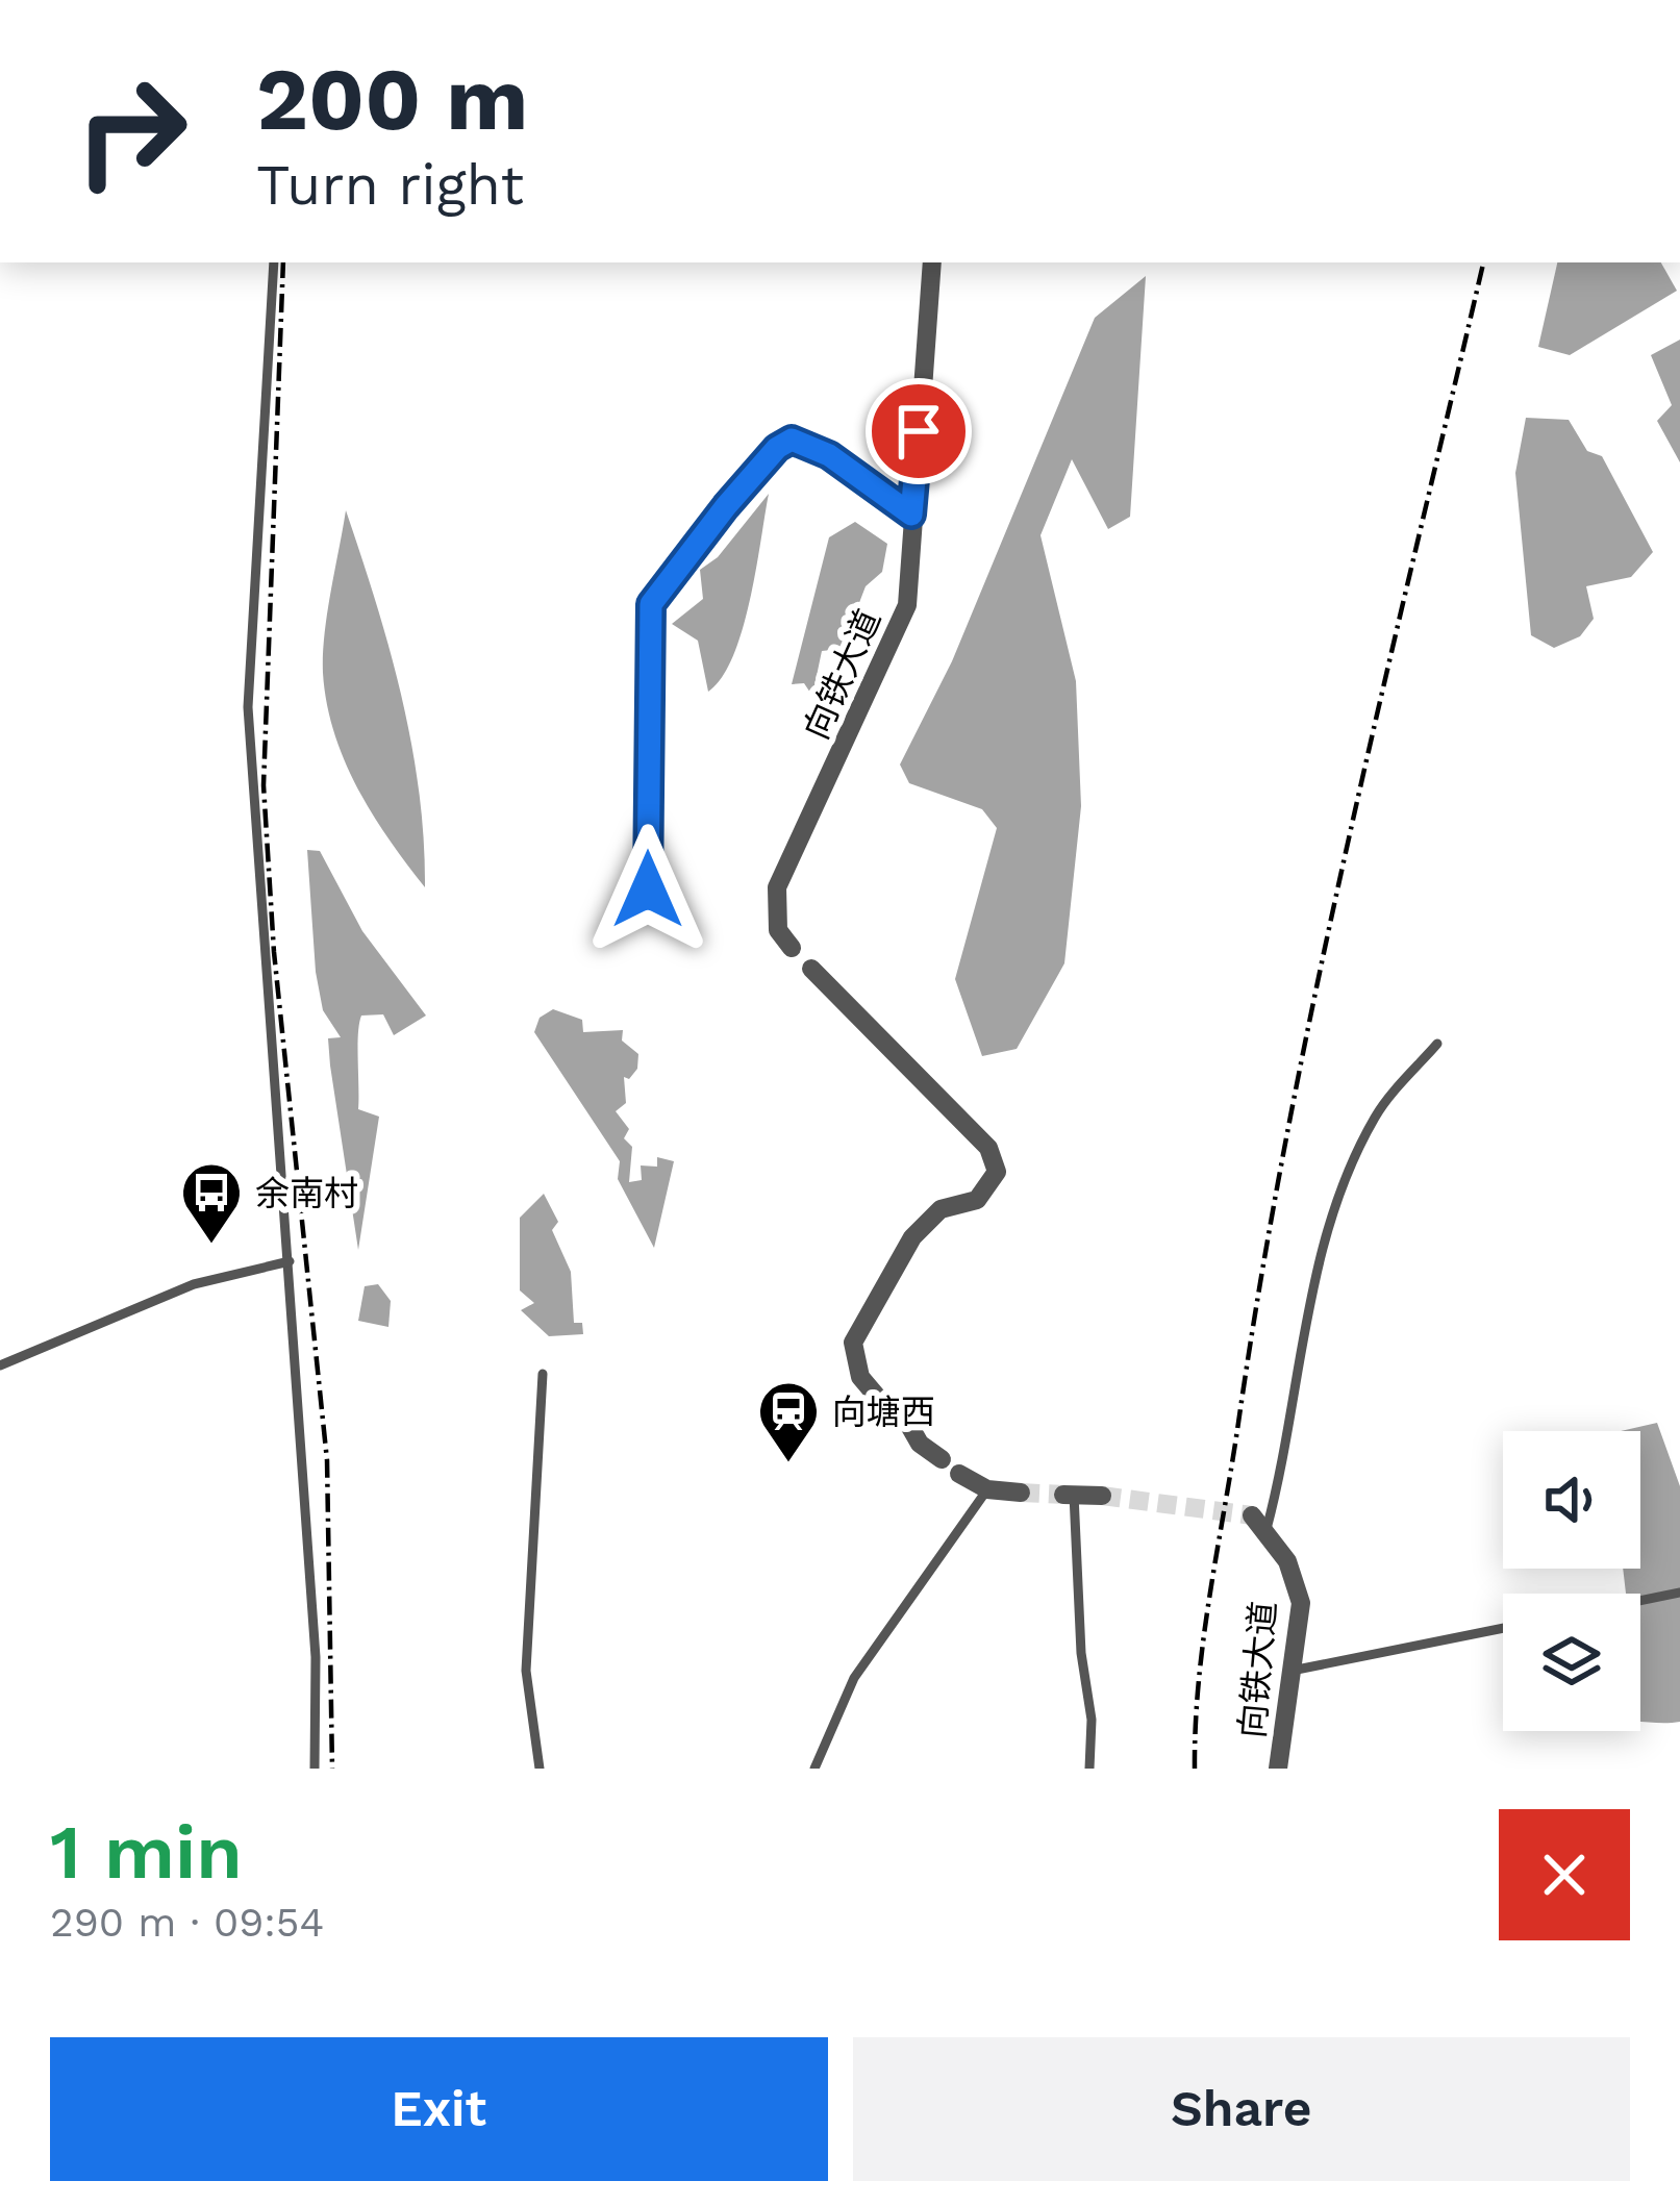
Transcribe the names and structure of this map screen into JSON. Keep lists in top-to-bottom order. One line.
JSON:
{"streets":{"street":["向铁大道"]},"places":{"bus stop":["余南村"],"station":["向塘西"]},"page":{"turn":["200 m","Turn right"],"heading":["1 min","290 m · 09:54"],"buttons":["Exit","Share"]}}
